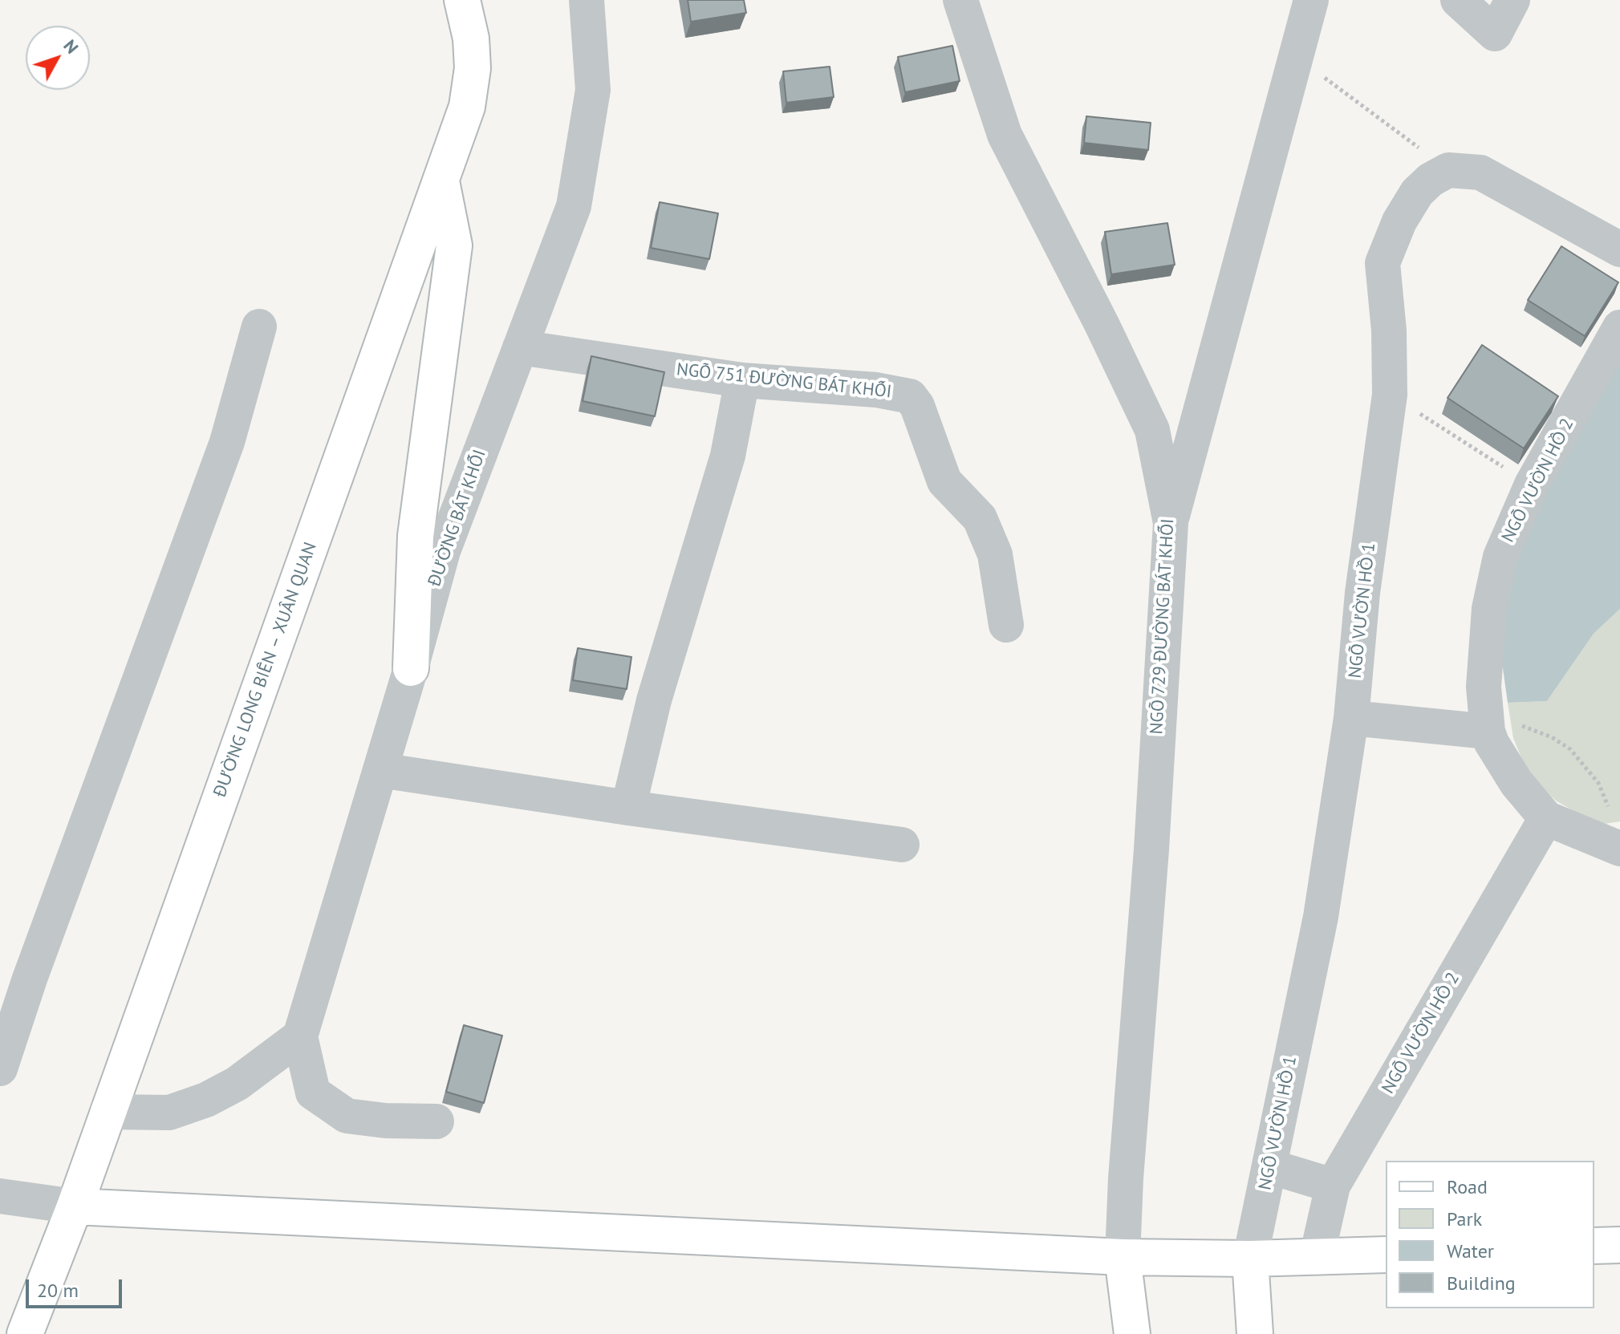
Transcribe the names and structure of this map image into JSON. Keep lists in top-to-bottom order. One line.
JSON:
{"streets":{"main road":["ĐƯỜNG LONG BIÊN – XUÂN QUAN"],"street":["NGÕ 751 ĐƯỜNG BÁT KHỐI","NGÕ VƯỜN HỒ 2","ĐƯỜNG BÁT KHỐI","NGÕ VƯỜN HỒ 1","NGÕ 729 ĐƯỜNG BÁT KHỐI"]},"crossings":[["NGÕ 751 ĐƯỜNG BÁT KHỐI","ĐƯỜNG BÁT KHỐI"]],"legend":["Road","Park","Water","Building"],"scale_bar":"20 m","north":"top right"}
